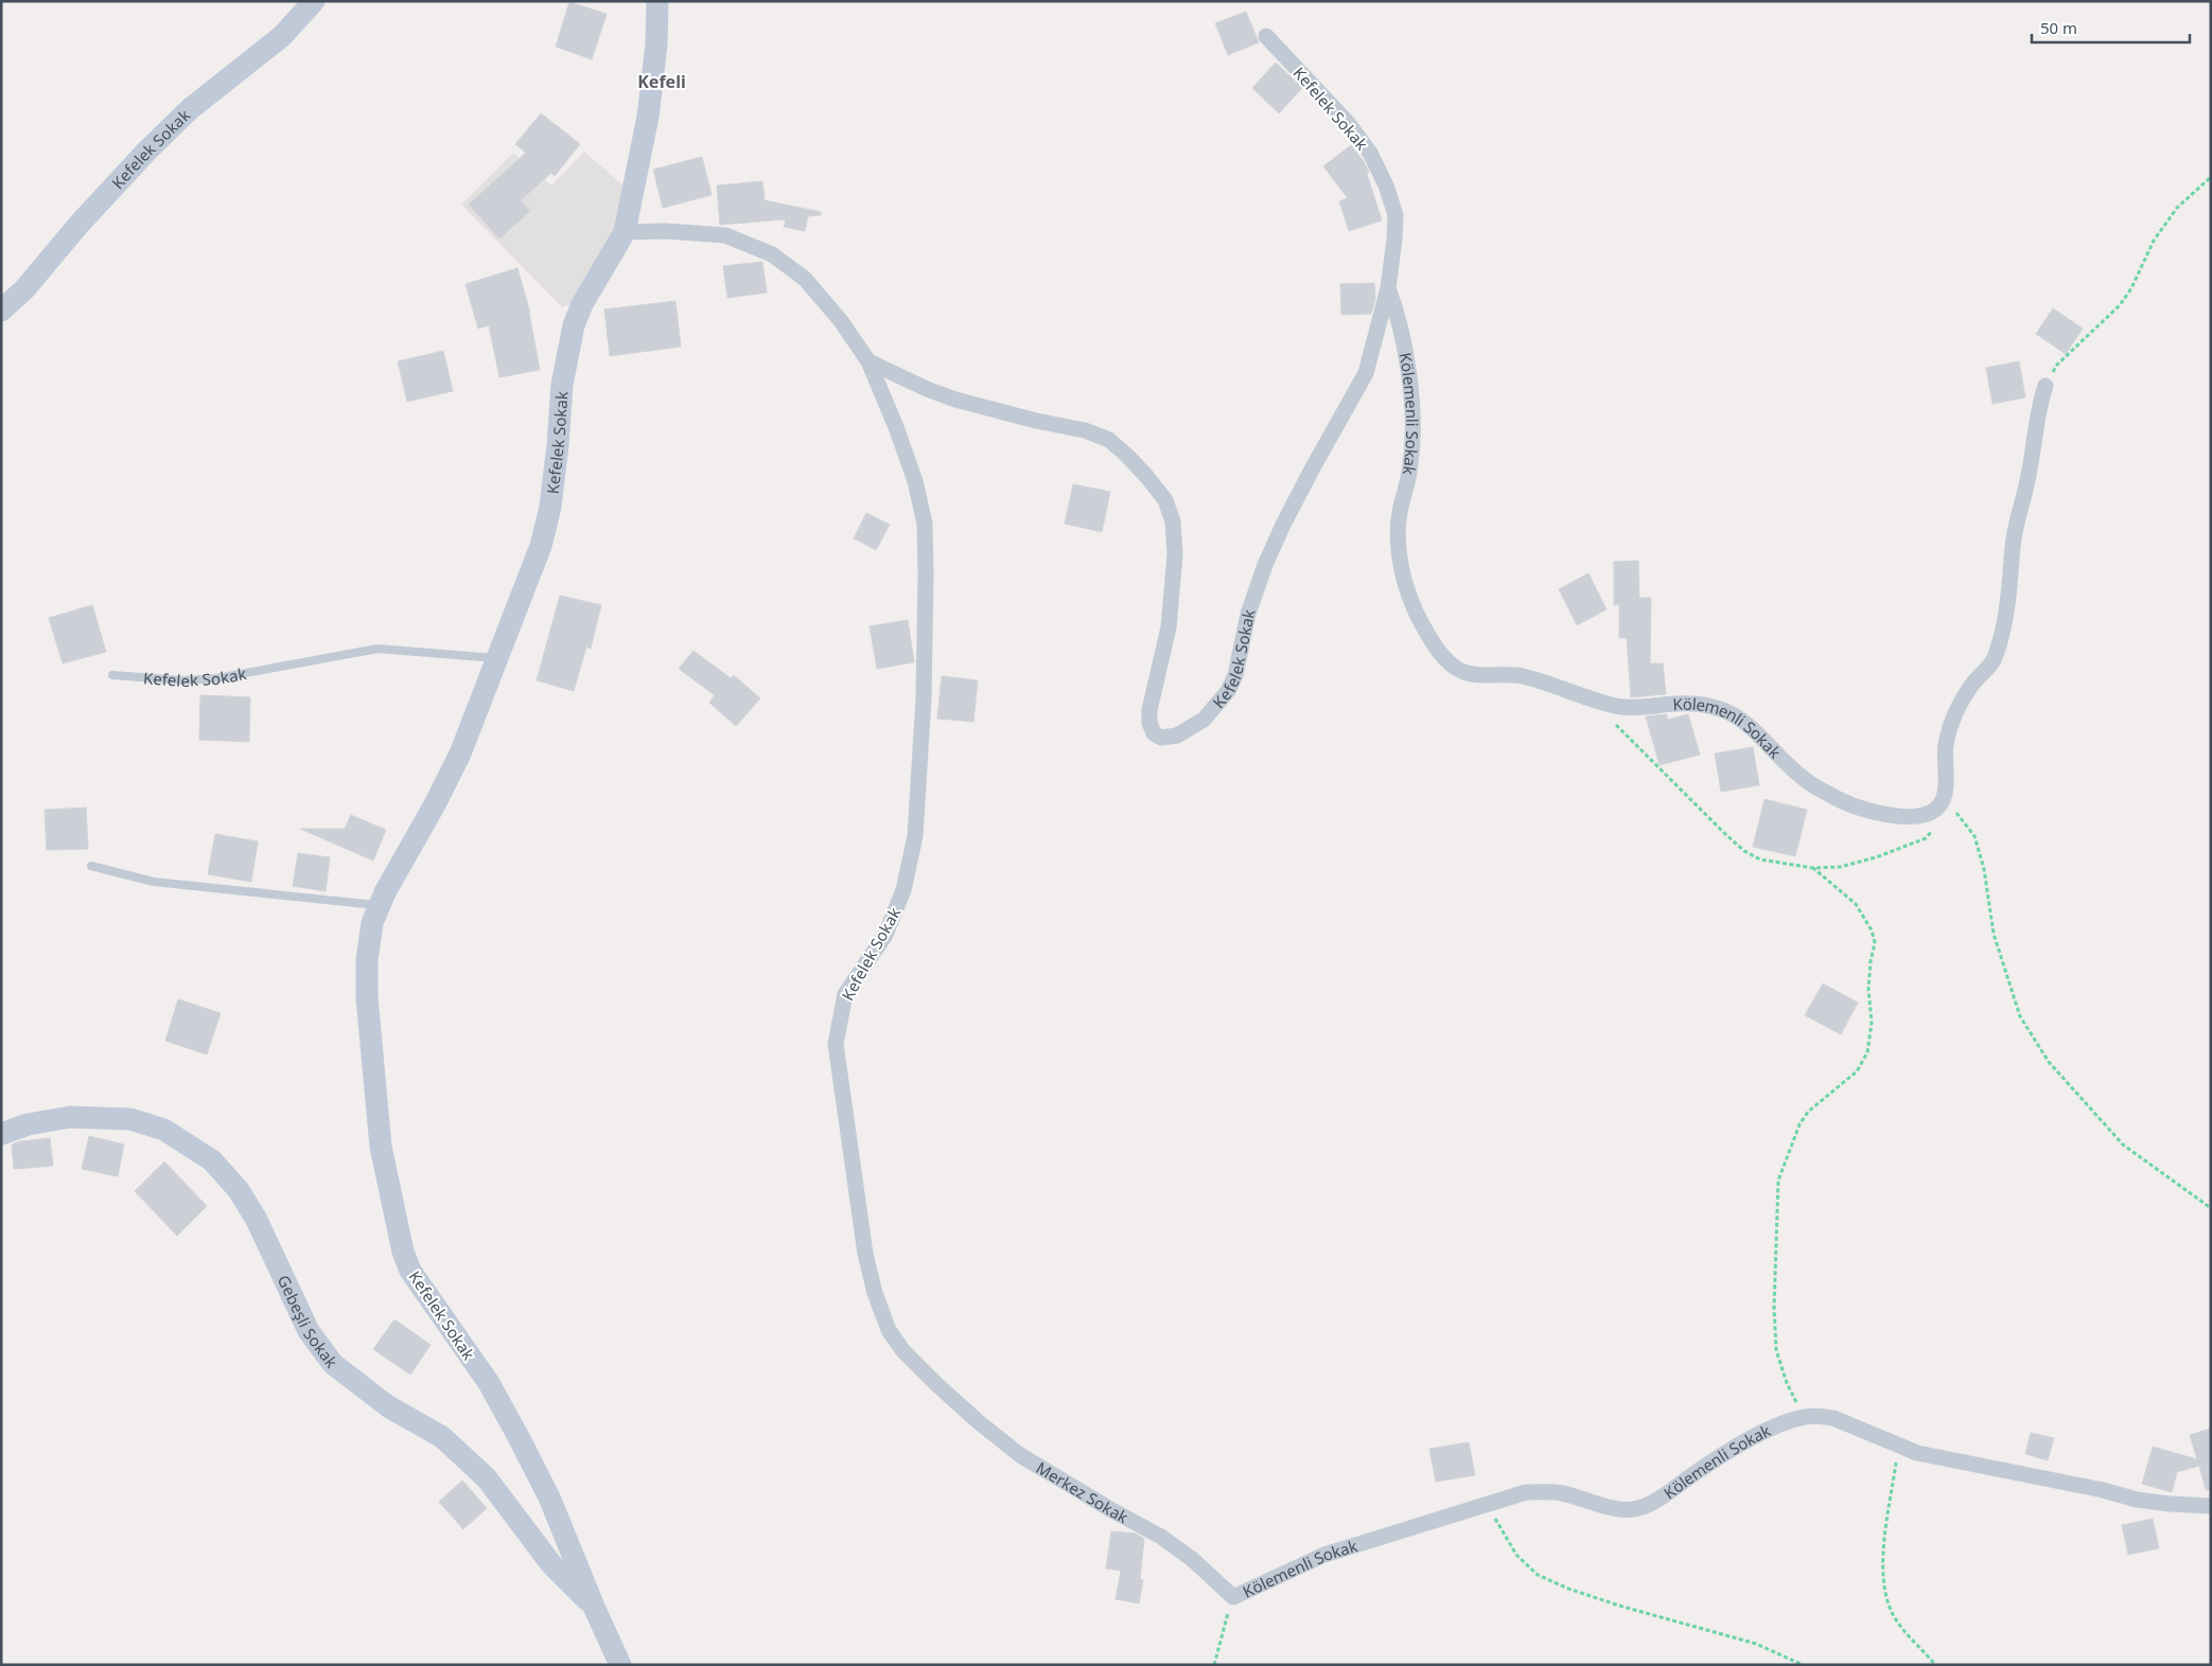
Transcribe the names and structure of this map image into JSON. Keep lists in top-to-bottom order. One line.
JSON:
{"streets":{"street":["Kefelek Sokak","Kölemenli Sokak","Gebeşli Sokak","Merkez Sokak"]},"crossings":[["Kefelek Sokak","Kölemenli Sokak"],["Kefelek Sokak","Gebeşli Sokak"],["Kefelek Sokak","Merkez Sokak"],["Kölemenli Sokak","Merkez Sokak"]],"districts":["Kefeli"],"scale_bar":"50 m"}
